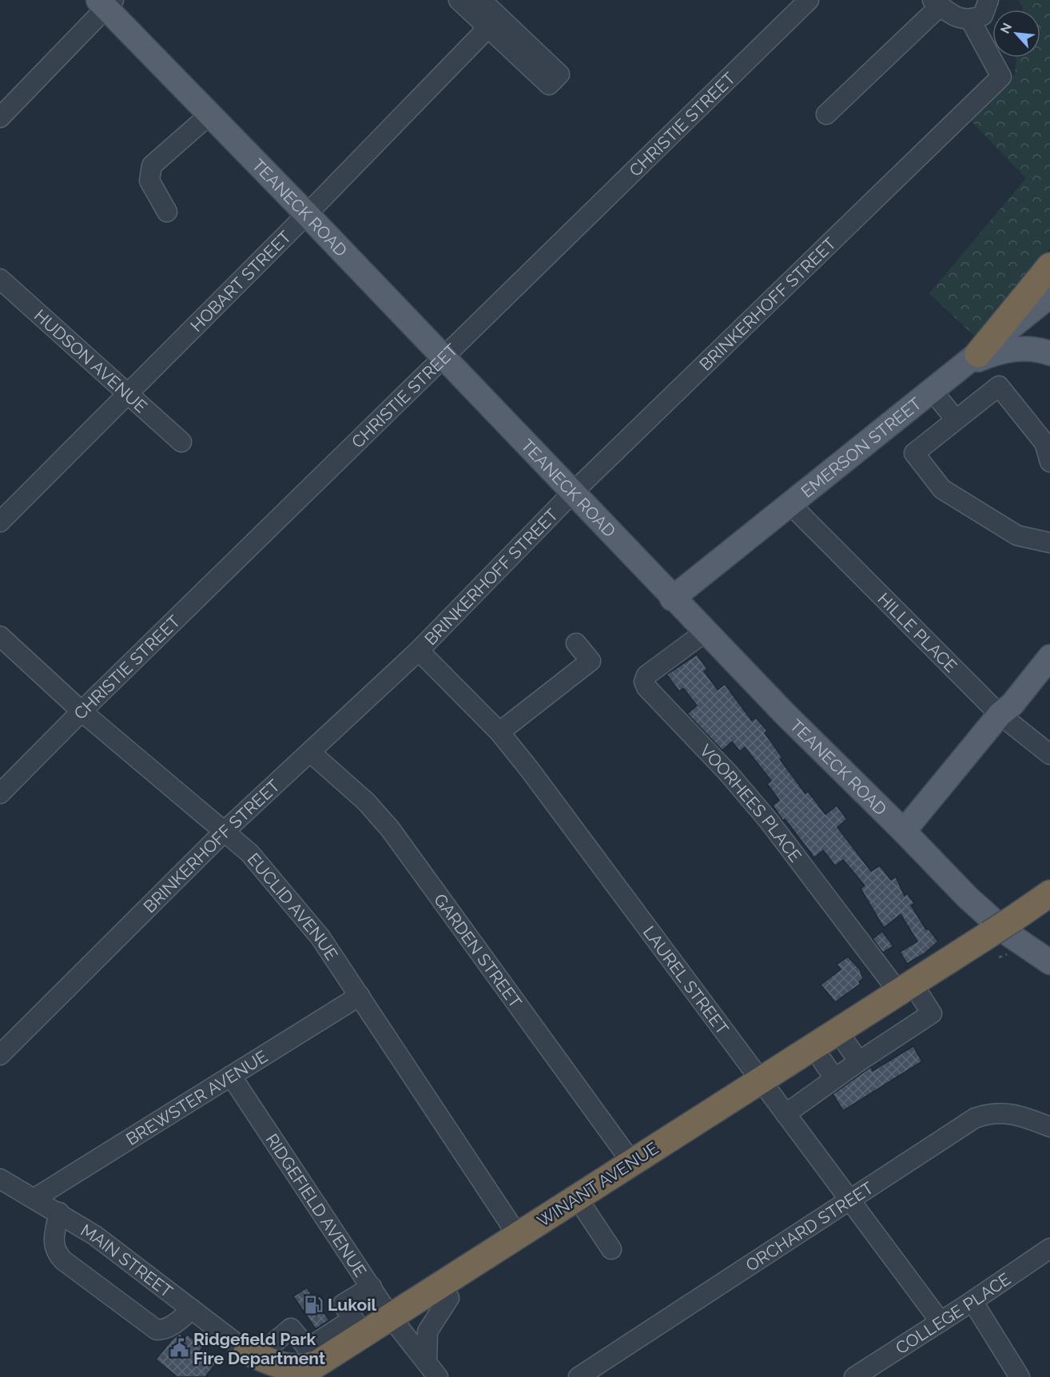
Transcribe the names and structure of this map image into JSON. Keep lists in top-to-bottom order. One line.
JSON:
{"streets":{"highway":["WINANT AVENUE"],"main road":["TEANECK ROAD","EMERSON STREET"],"street":["CHRISTIE STREET","HOBART STREET","BRINKERHOFF STREET","HUDSON AVENUE","HILLE PLACE","VOORHEES PLACE","EUCLID AVENUE","GARDEN STREET","LAUREL STREET","BREWSTER AVENUE","RIDGEFIELD AVENUE","ORCHARD STREET","MAIN STREET","COLLEGE PLACE"]},"crossings":[["CHRISTIE STREET","TEANECK ROAD"],["CHRISTIE STREET","EUCLID AVENUE"],["TEANECK ROAD","HOBART STREET"],["TEANECK ROAD","BRINKERHOFF STREET"],["TEANECK ROAD","EMERSON STREET"],["TEANECK ROAD","VOORHEES PLACE"],["HOBART STREET","HUDSON AVENUE"],["BRINKERHOFF STREET","EUCLID AVENUE"],["BRINKERHOFF STREET","GARDEN STREET"],["BRINKERHOFF STREET","LAUREL STREET"],["EMERSON STREET","HILLE PLACE"],["VOORHEES PLACE","WINANT AVENUE"],["EUCLID AVENUE","BREWSTER AVENUE"],["EUCLID AVENUE","WINANT AVENUE"],["GARDEN STREET","WINANT AVENUE"],["LAUREL STREET","WINANT AVENUE"],["LAUREL STREET","ORCHARD STREET"],["LAUREL STREET","COLLEGE PLACE"],["BREWSTER AVENUE","RIDGEFIELD AVENUE"],["BREWSTER AVENUE","MAIN STREET"],["WINANT AVENUE","RIDGEFIELD AVENUE"]],"places":{"fuel station":["Lukoil"],"public building":["Ridgefield Park Fire Department"]},"north":"top left"}
